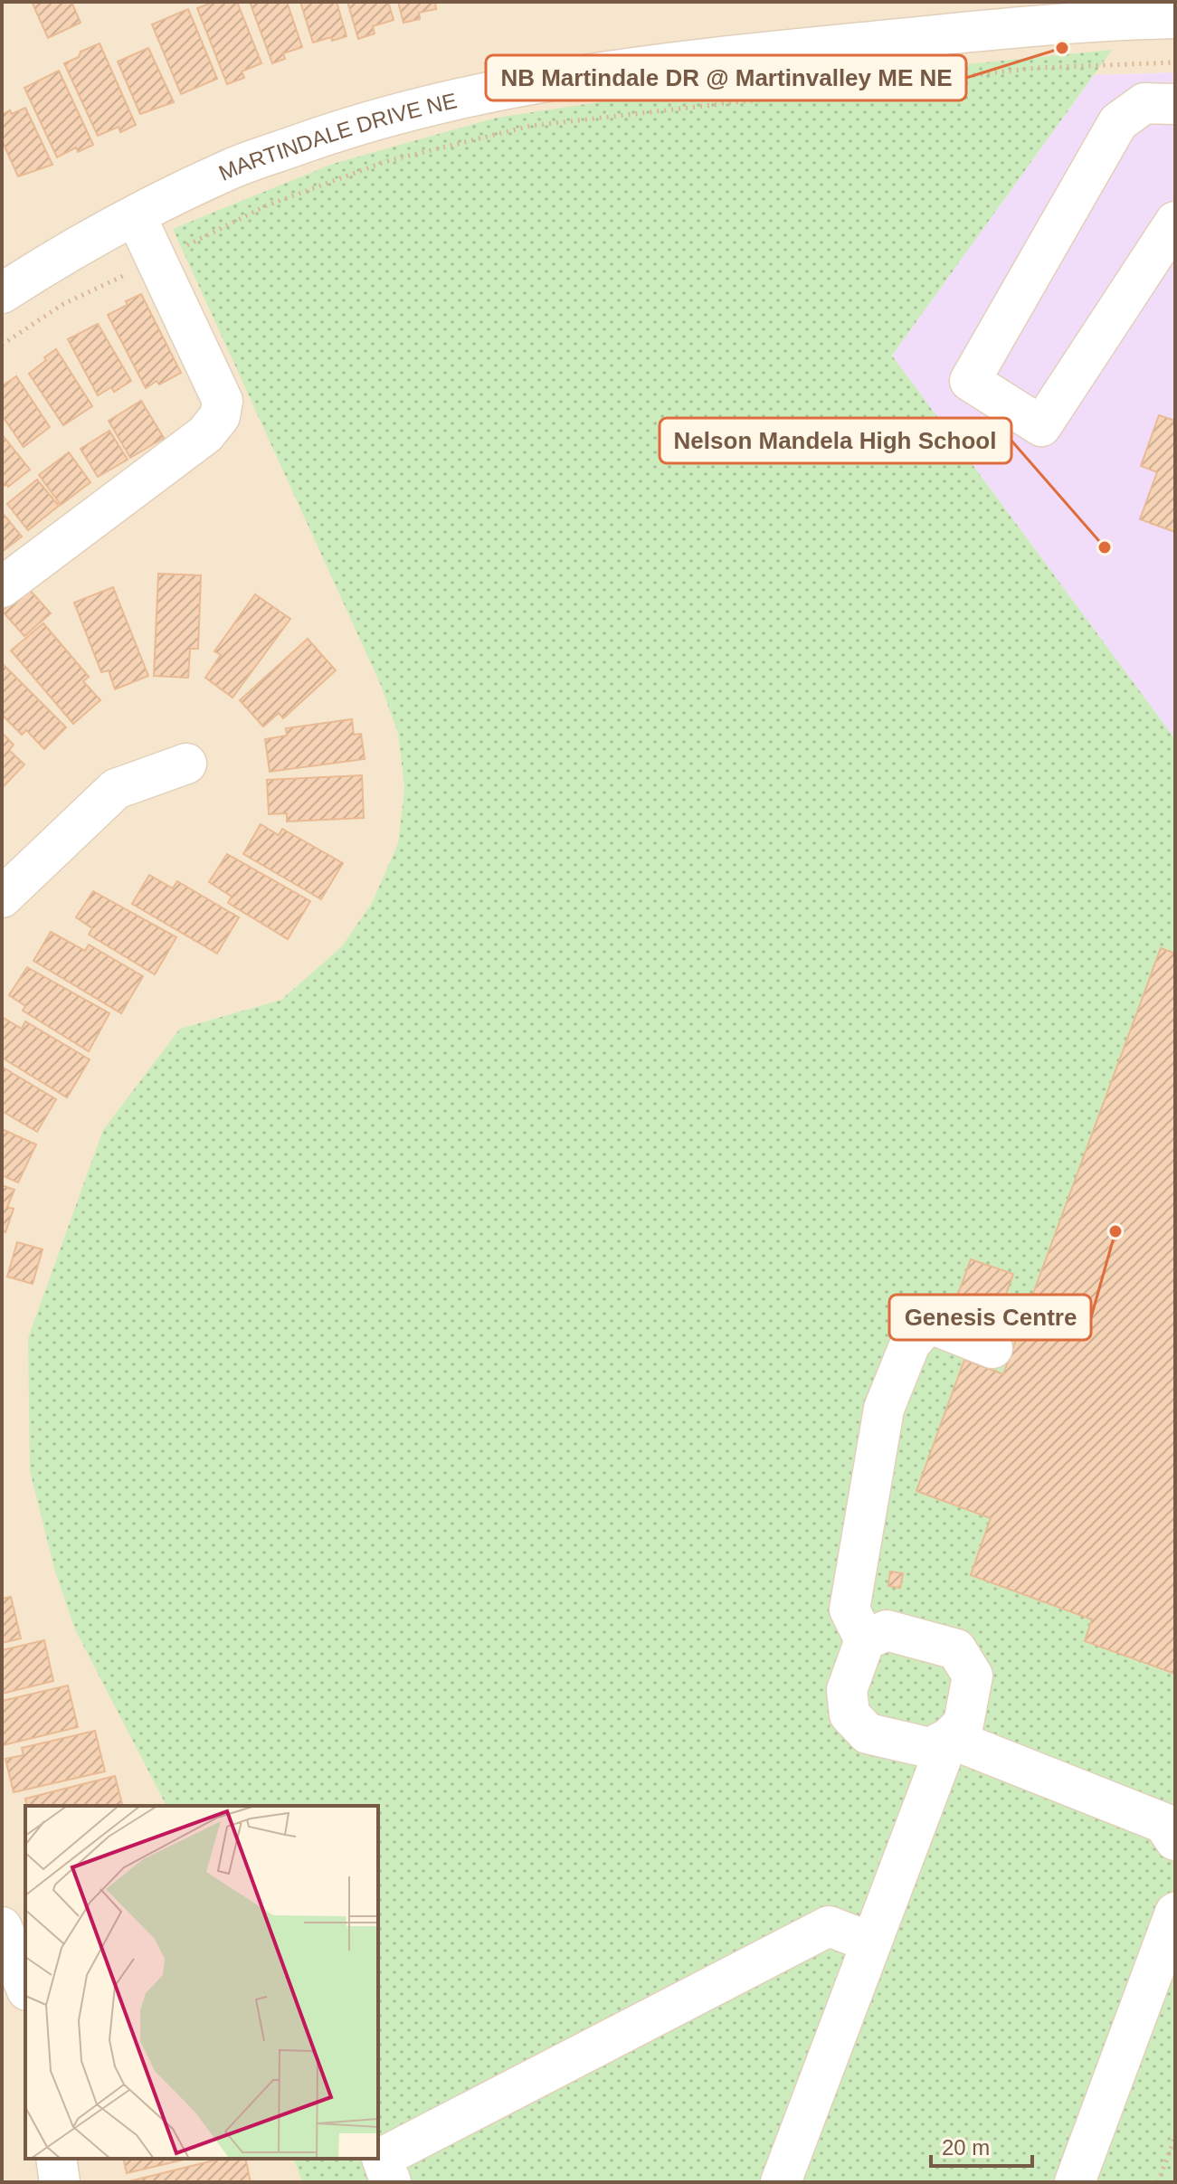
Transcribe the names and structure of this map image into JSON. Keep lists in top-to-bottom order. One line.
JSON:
{"streets":{"street":["MARTINDALE DRIVE NE"]},"places":["NB Martindale DR @ Martinvalley ME NE","Nelson Mandela High School","Genesis Centre"],"scale_bar":"20 m"}
